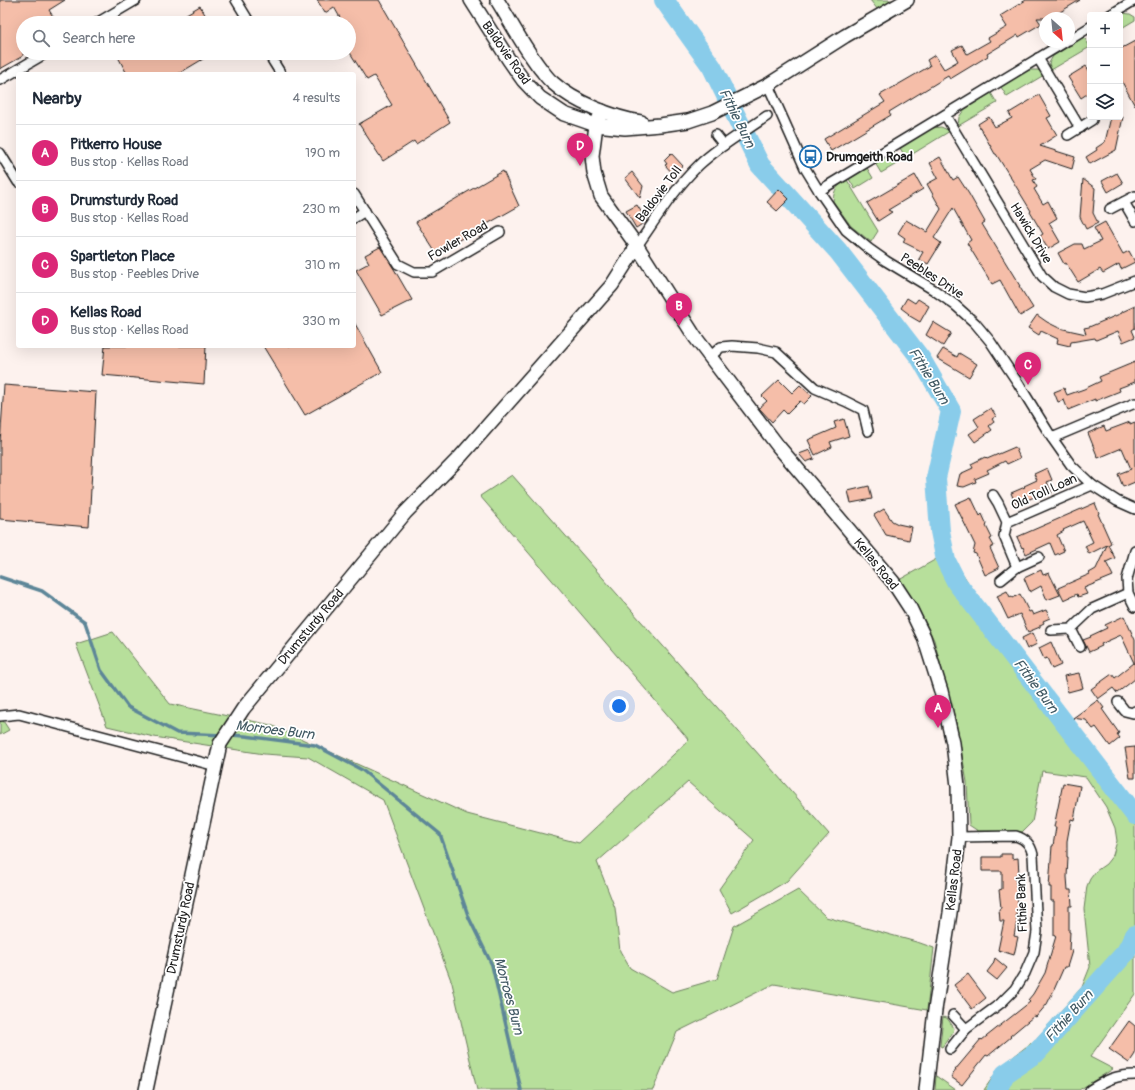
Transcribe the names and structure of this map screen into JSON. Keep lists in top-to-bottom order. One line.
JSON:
{"streets":{"main road":["Baldovie Road","Kellas Road","Drumsturdy Road"],"street":["Baldovie Toll","Hawick Drive","Fowler Road","Peebles Drive","Old Toll Loan","Fithie Bank"]},"crossings":[["Baldovie Road","Kellas Road"],["Baldovie Toll","Kellas Road"],["Baldovie Toll","Drumsturdy Road"],["Peebles Drive","Old Toll Loan"],["Kellas Road","Drumsturdy Road"],["Kellas Road","Fithie Bank"]],"water":["Fithie Burn","Morroes Burn"],"places":{"bus stop":["Drumgeith Road"]},"north":"bottom right","page":{"map_buttons":["+","−"],"search":"Search here","heading":["Nearby","4 results"],"list":[{"mark":"A","name":"Pitkerro House","note":"Bus stop · Kellas Road","value":"190 m"},{"mark":"B","name":"Drumsturdy Road","note":"Bus stop · Kellas Road","value":"230 m"},{"mark":"C","name":"Spartleton Place","note":"Bus stop · Peebles Drive","value":"310 m"},{"mark":"D","name":"Kellas Road","note":"Bus stop · Kellas Road","value":"330 m"}],"pins":["D","B","C","A"]}}
